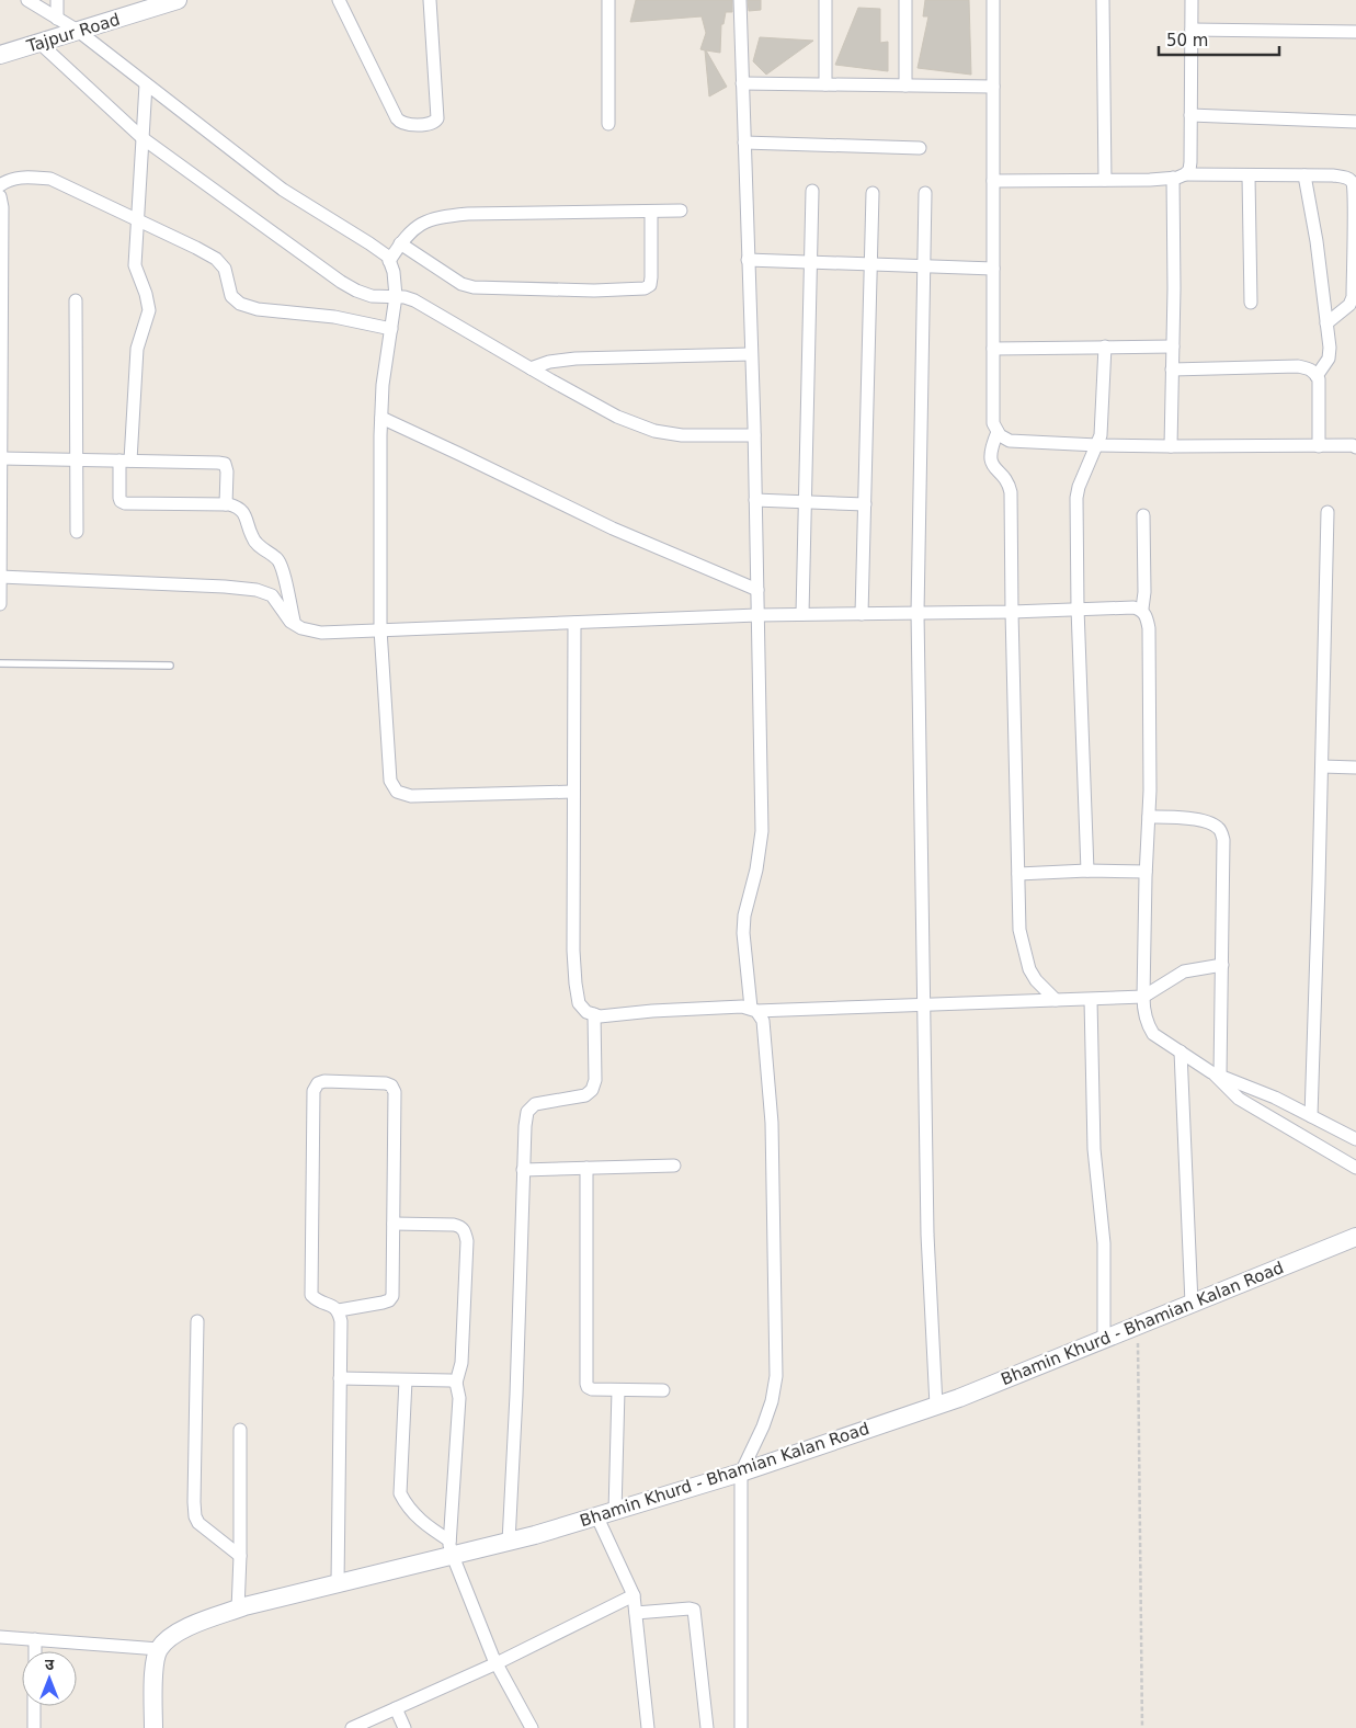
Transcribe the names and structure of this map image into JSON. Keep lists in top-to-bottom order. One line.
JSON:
{"streets":{"street":["Tajpur Road","Bhamin Khurd - Bhamian Kalan Road"]},"scale_bar":"50 m","north":"top"}
